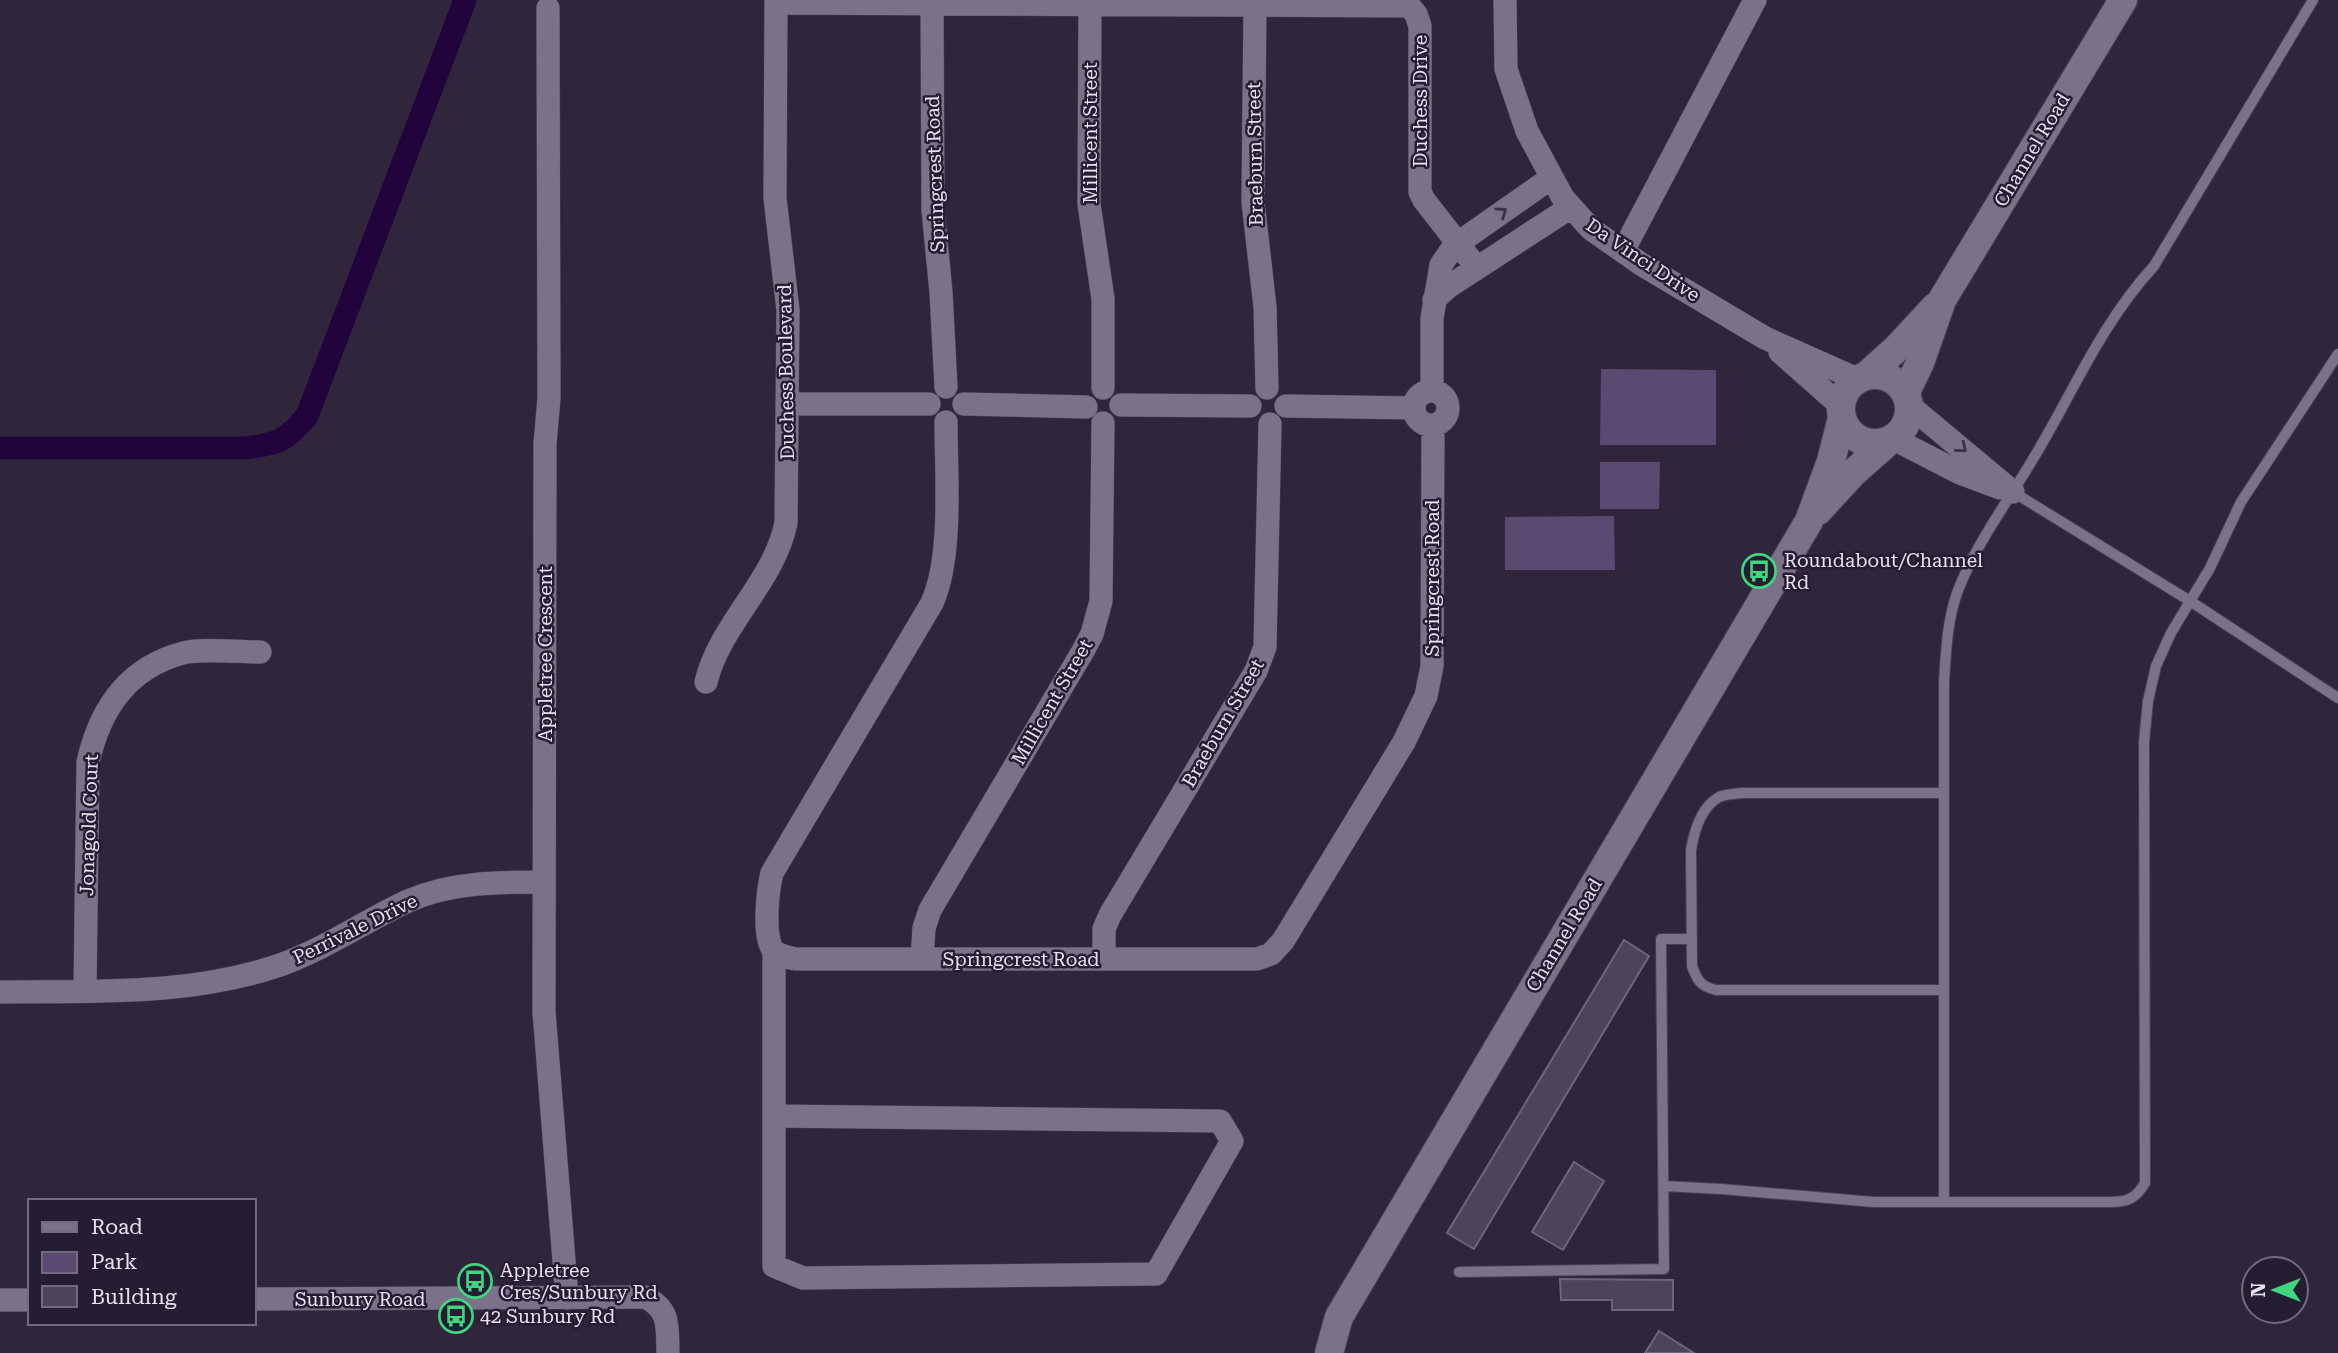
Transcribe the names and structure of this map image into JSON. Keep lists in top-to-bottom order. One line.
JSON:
{"streets":{"street":["Duchess Drive","Millicent Street","Channel Road","Braeburn Street","Springcrest Road","Da Vinci Drive","Duchess Boulevard","Appletree Crescent","Jonagold Court","Perrivale Drive","Sunbury Road"]},"crossings":[["Duchess Drive","Millicent Street"],["Duchess Drive","Braeburn Street"],["Duchess Drive","Springcrest Road"],["Duchess Drive","Duchess Boulevard"],["Millicent Street","Springcrest Road"],["Channel Road","Da Vinci Drive"],["Braeburn Street","Springcrest Road"],["Appletree Crescent","Perrivale Drive"],["Appletree Crescent","Sunbury Road"],["Jonagold Court","Perrivale Drive"]],"places":{"bus stop":["Roundabout/Channel Rd","Appletree Cres/Sunbury Rd","42 Sunbury Rd"]},"legend":["Road","Park","Building"],"north":"left"}
